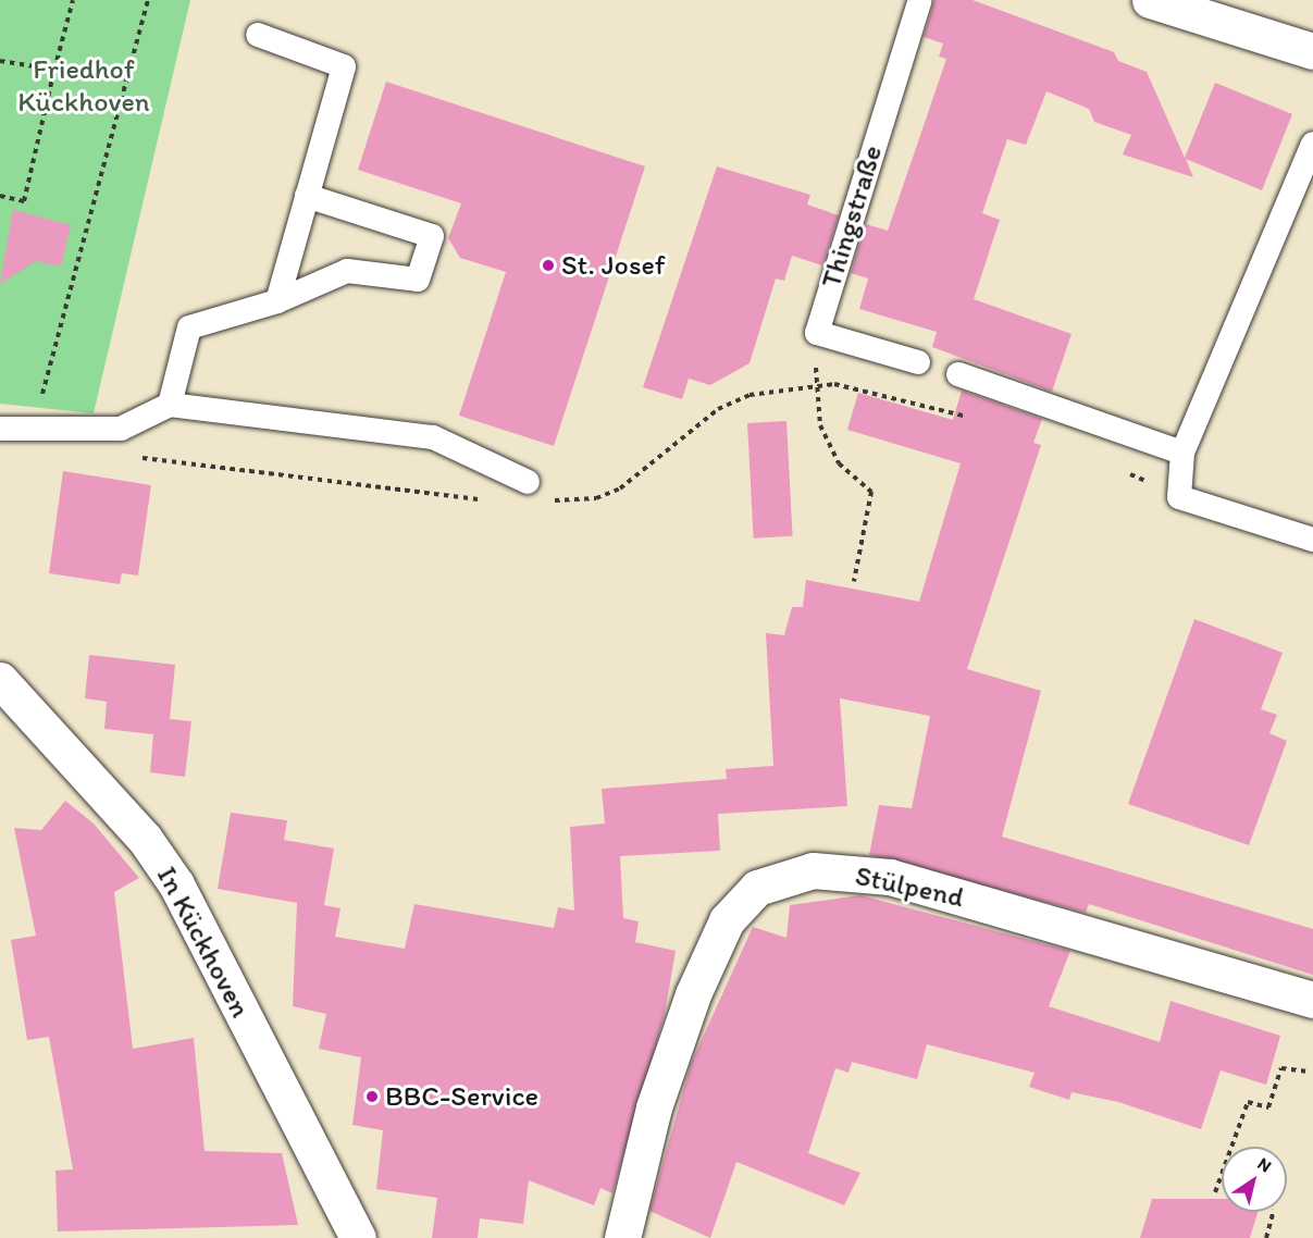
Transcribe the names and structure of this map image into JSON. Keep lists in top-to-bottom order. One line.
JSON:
{"streets":{"street":["Stülpend","In Kückhoven"],"lane":["Thingstraße"]},"parks":["Friedhof Kückhoven"],"places":["St. Josef","BBC-Service"],"north":"top right"}
